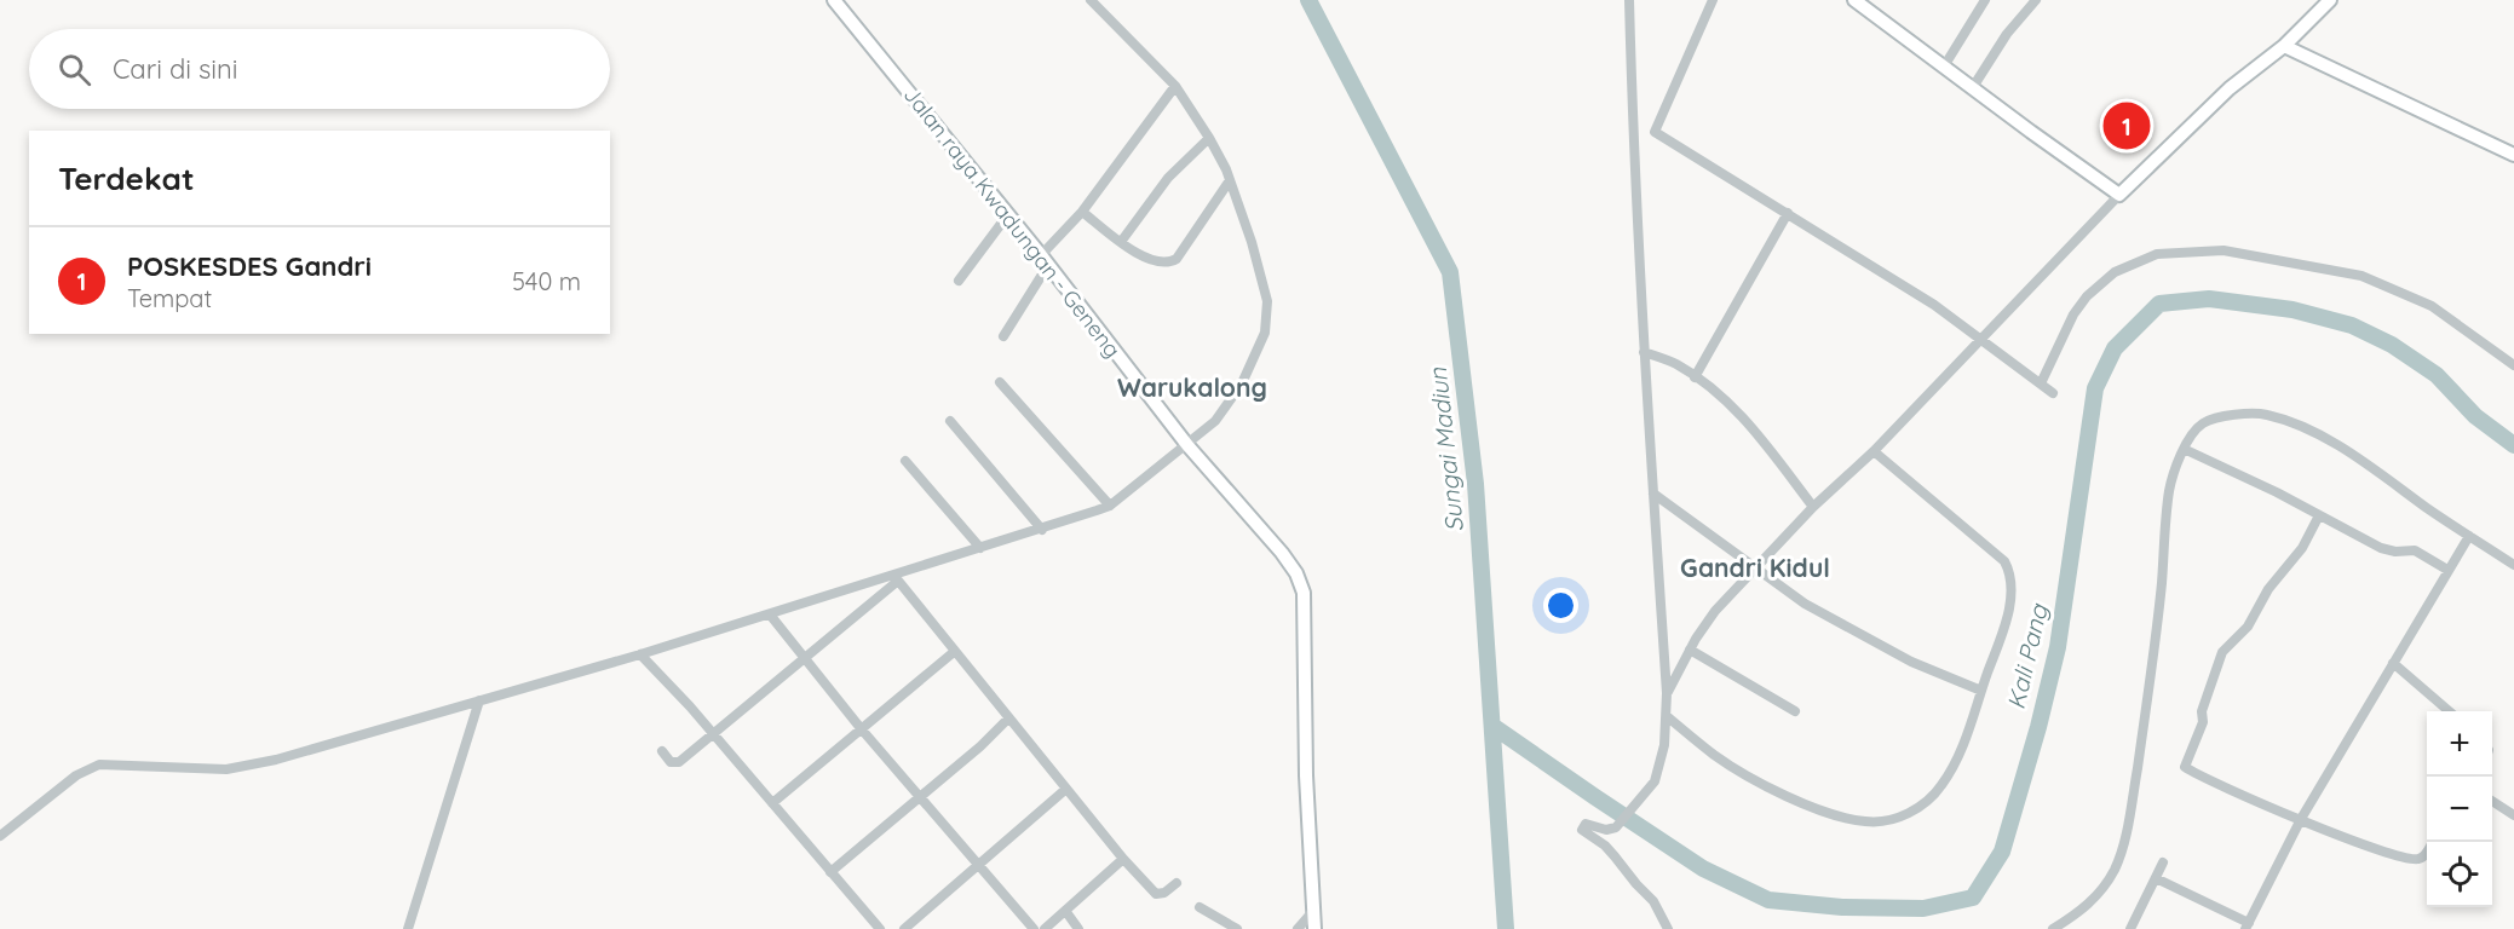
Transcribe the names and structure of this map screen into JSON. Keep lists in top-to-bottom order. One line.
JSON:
{"streets":{"main road":["Jalan raya Kwadungan - Geneng"]},"districts":["Warukalong","Gandri Kidul"],"water":["Sungai Madiun","Kali Pang"],"page":{"search":"Cari di sini","pins":"1","heading":"Terdekat","list":[{"mark":"1","name":"POSKESDES Gandri","note":"Tempat","value":"540 m"}],"map_buttons":["+","−"]}}
